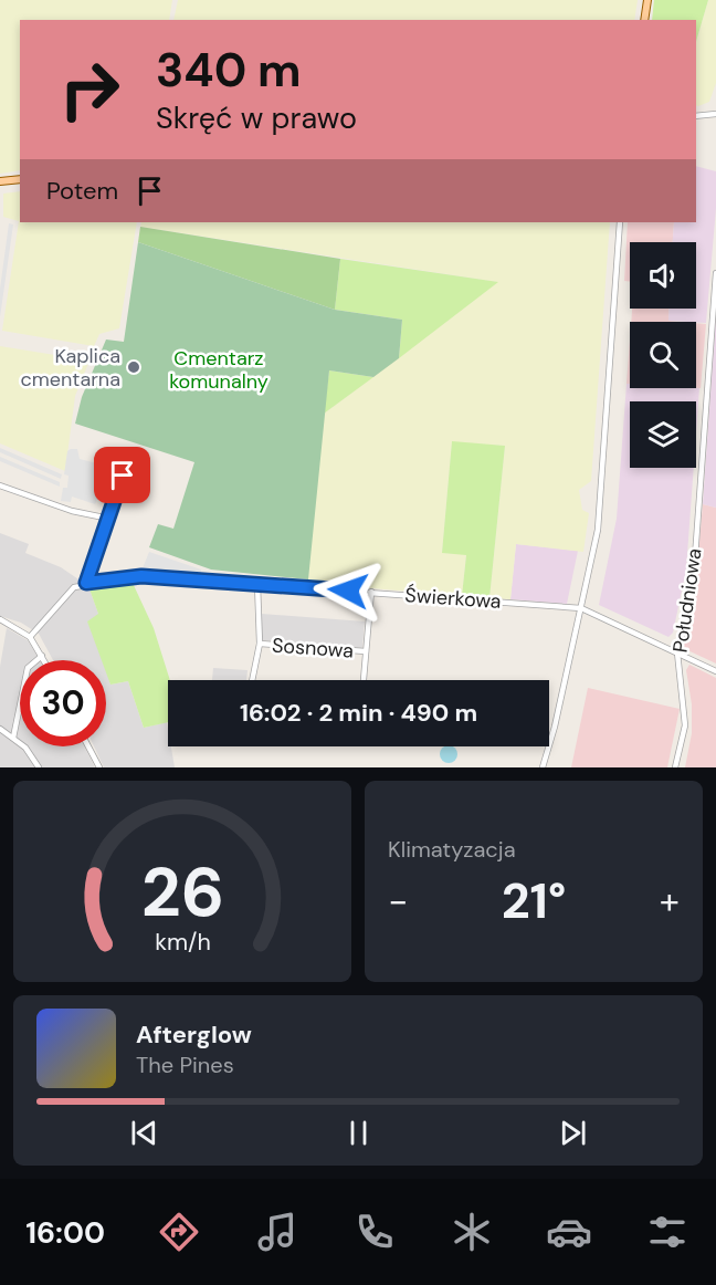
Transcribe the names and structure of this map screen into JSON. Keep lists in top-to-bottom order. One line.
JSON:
{"streets":{"street":["Świerkowa","Południowa","Sosnowa"]},"parks":["Cmentarz komunalny"],"places":["Kaplica cmentarna"],"page":{"turn":["340 m","Skręć w prawo"],"then":"Potem","limit":"30","trip":"16:02 · 2 min · 490 m","tile":"Klimatyzacja","heat":["−","21°","+"],"song":["Afterglow","The Pines"],"tabs":"16:00","gauge":["26","km/h"]}}
